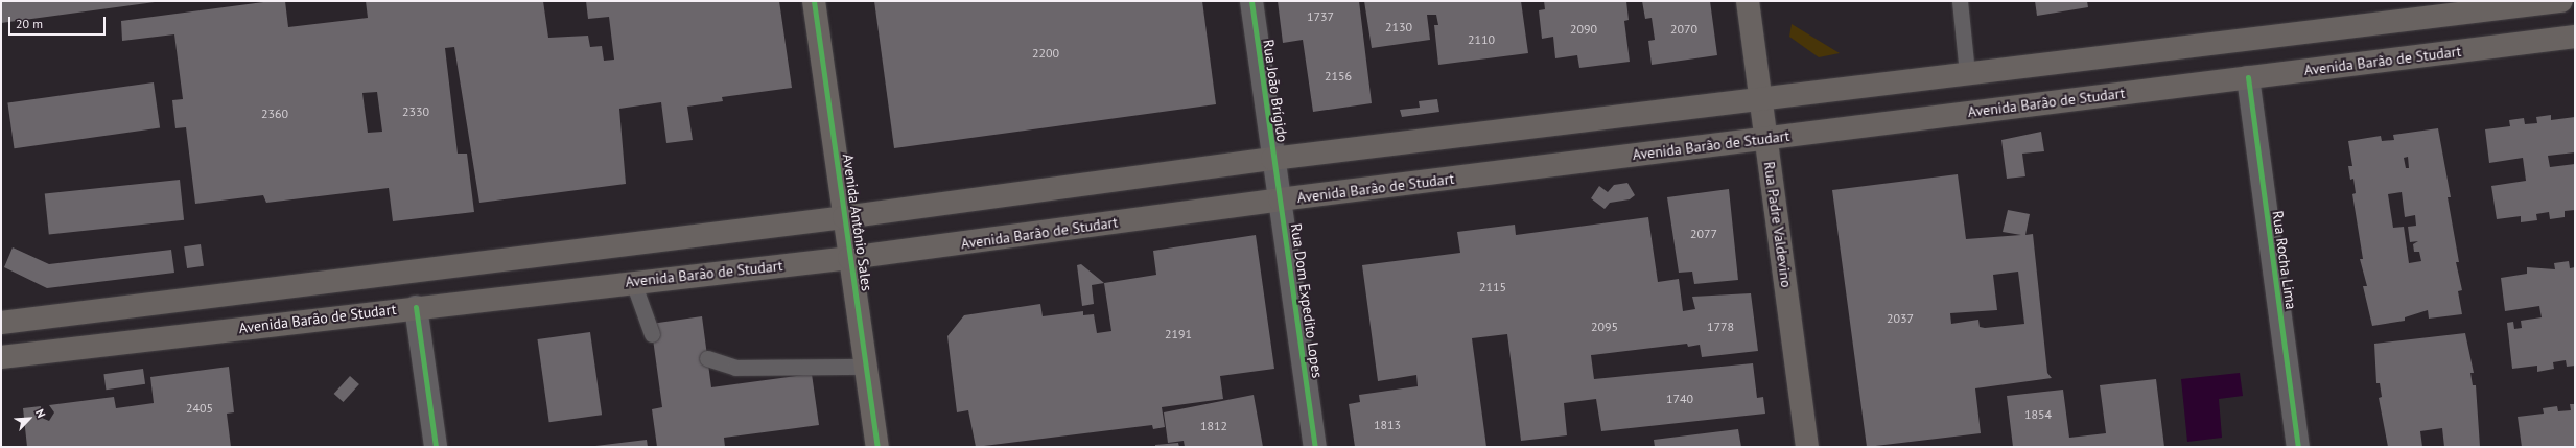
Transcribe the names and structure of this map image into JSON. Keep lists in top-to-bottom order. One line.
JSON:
{"streets":{"main road":["Avenida Barão de Studart","Avenida Antônio Sales","Rua Padre Valdevino"],"street":["Rua João Brígido","Rua Rocha Lima","Rua Dom Expedito Lopes"]},"crossings":[["Avenida Barão de Studart","Avenida Antônio Sales"],["Avenida Barão de Studart","Rua Padre Valdevino"],["Avenida Barão de Studart","Rua Rocha Lima"],["Avenida Barão de Studart","Rua Dom Expedito Lopes"],["Rua João Brígido","Rua Dom Expedito Lopes"]],"house_numbers":["1737","2130","2090","2070","2110","2200","2156","2330","2360","2077","2115","2037","2095","1778","2191","1740","2405","1854","1813","1812"],"scale_bar":"20 m","north":"top right"}
